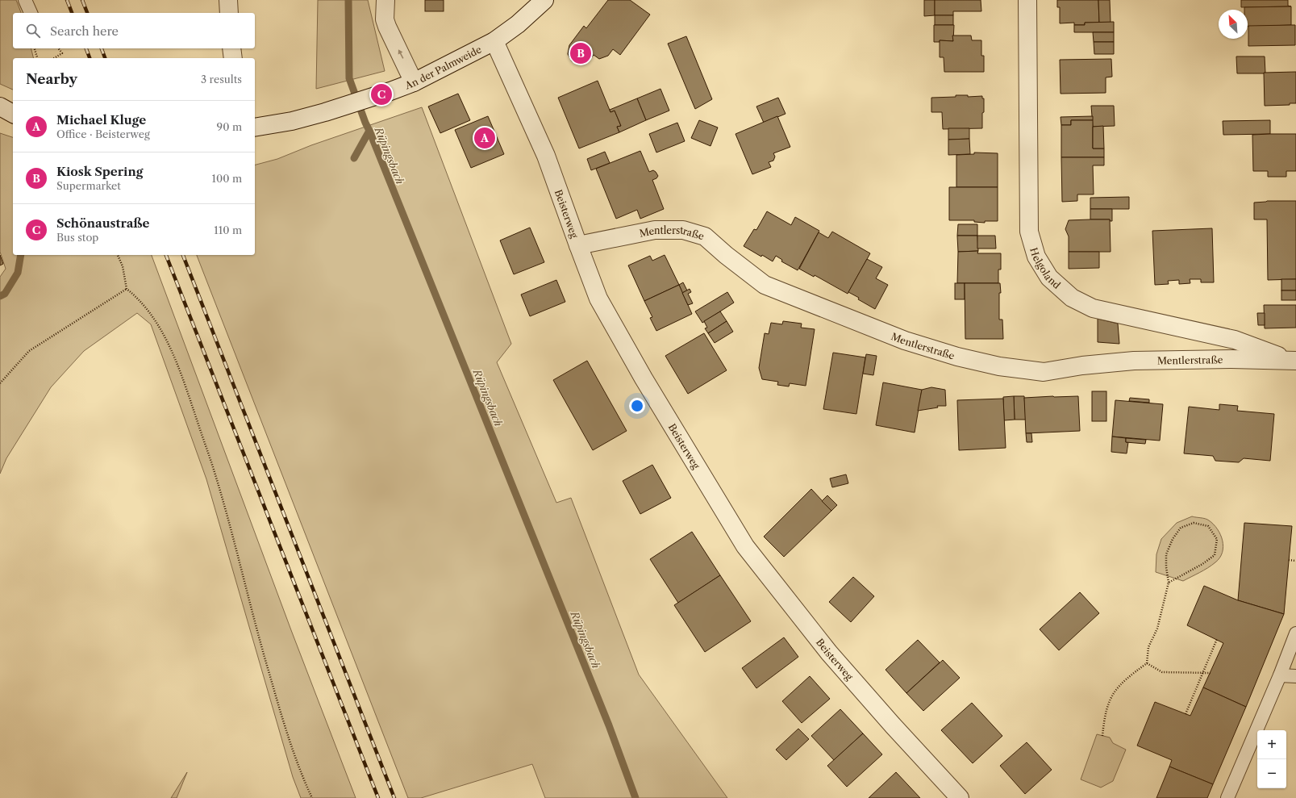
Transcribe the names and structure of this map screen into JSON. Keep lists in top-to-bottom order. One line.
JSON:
{"streets":{"street":["An der Palmweide","Beisterweg","Mentlerstraße","Helgoland"]},"crossings":[["An der Palmweide","Beisterweg"],["Beisterweg","Mentlerstraße"],["Mentlerstraße","Helgoland"]],"water":["Rüpingsbach"],"north":"top left","page":{"search":"Search here","pins":["B","C","A"],"heading":["Nearby","3 results"],"list":[{"mark":"A","name":"Michael Kluge","note":"Office · Beisterweg","value":"90 m"},{"mark":"B","name":"Kiosk Spering","note":"Supermarket","value":"100 m"},{"mark":"C","name":"Schönaustraße","note":"Bus stop","value":"110 m"}],"map_buttons":["+","−"]}}
